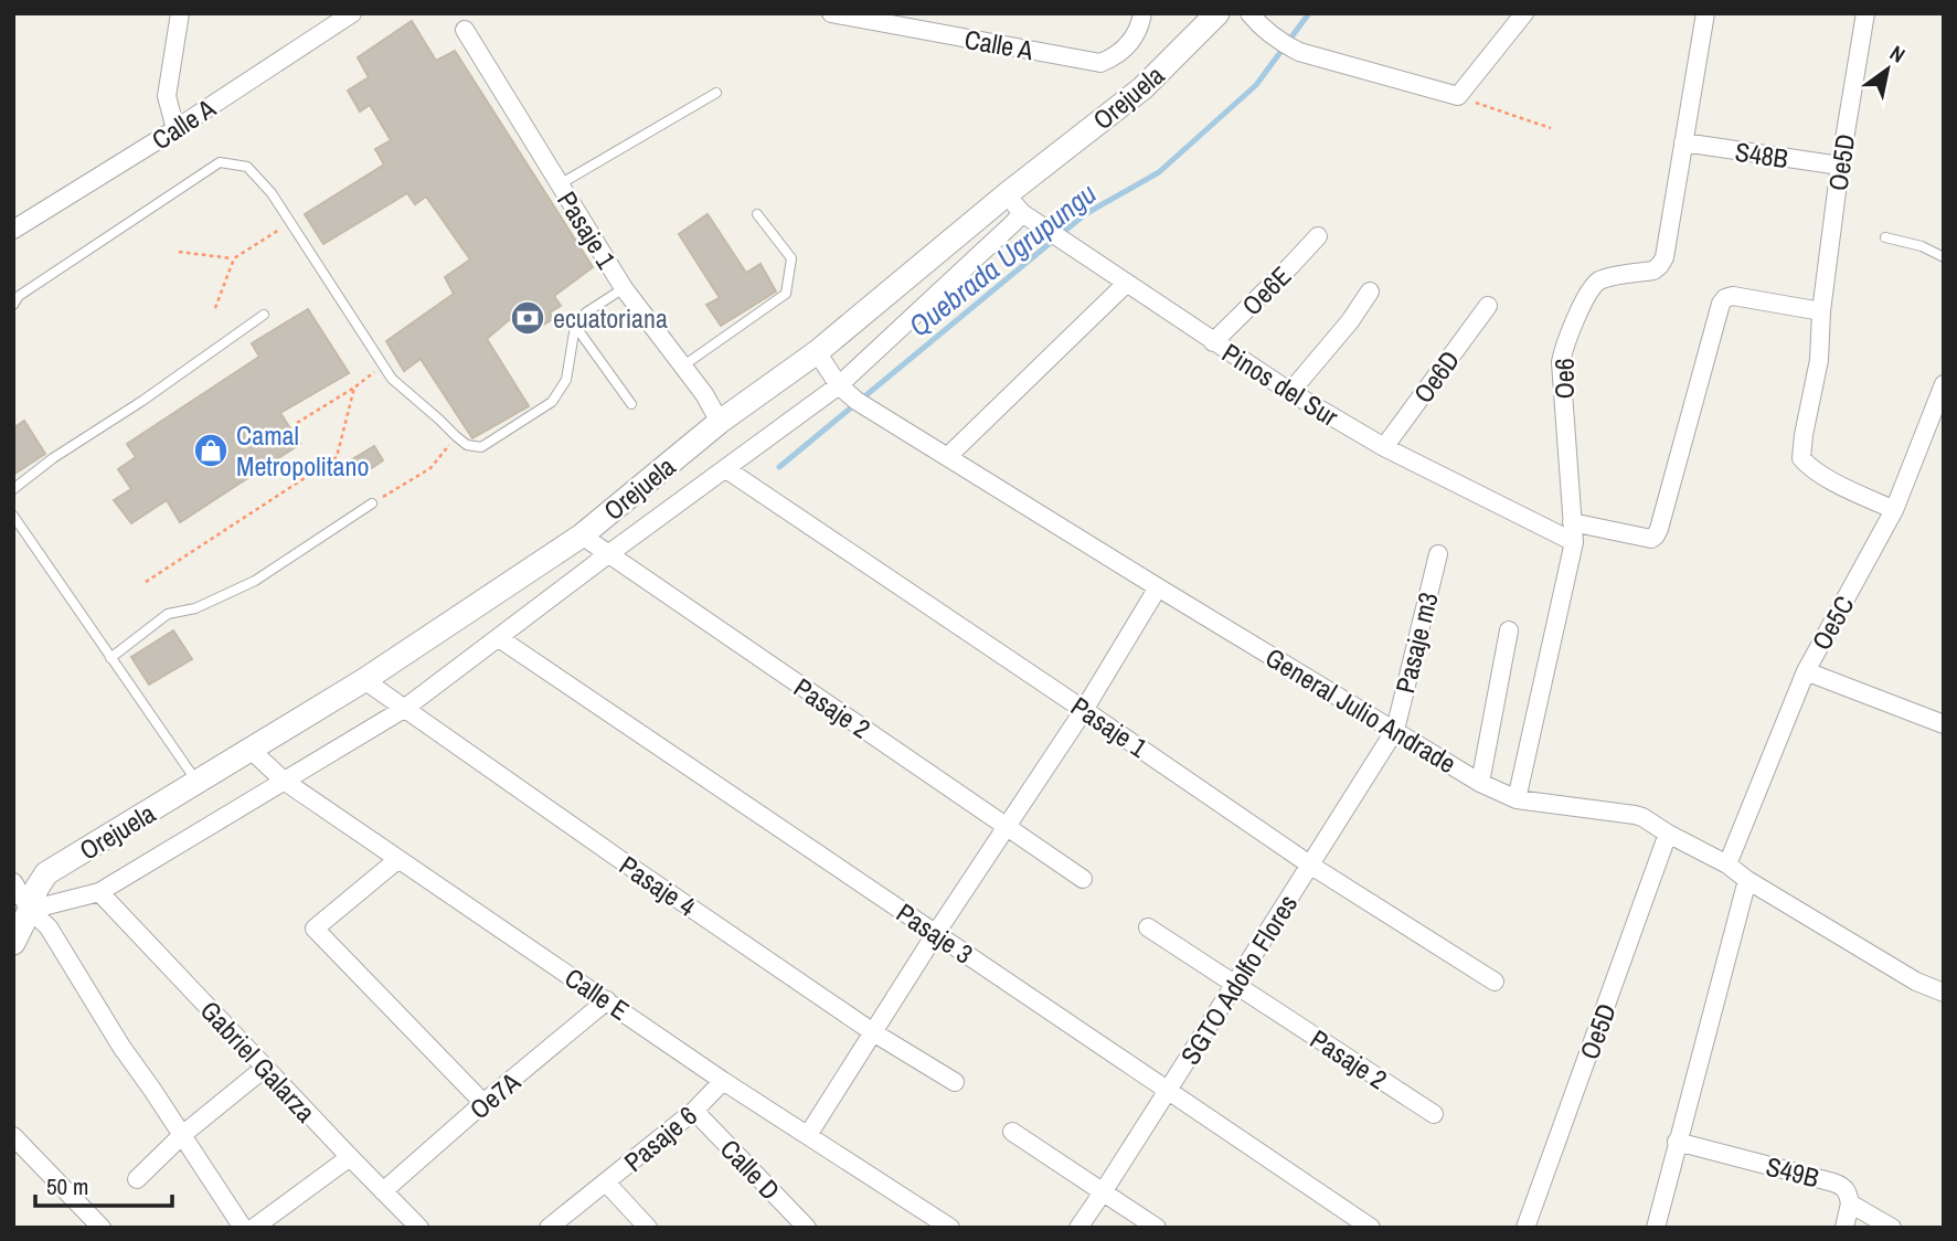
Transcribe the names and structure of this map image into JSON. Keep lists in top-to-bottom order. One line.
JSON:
{"streets":{"street":["Calle A","Orejuela","S48B","Oe5D","Pasaje 1","Oe6E","Oe6D","Oe6","Pinos del Sur","Oe5C","Pasaje m3","Pasaje 2","General Julio Andrade","Pasaje 4","Pasaje 3","SGTO Adolfo Flores","Calle E","Gabriel Galarza","Oe7A","Pasaje 6","Calle D","S49B"]},"crossings":[["Orejuela","Pasaje 1"],["Orejuela","Pinos del Sur"],["Orejuela","Pasaje 2"],["Orejuela","General Julio Andrade"],["Orejuela","Pasaje 4"],["Orejuela","Calle E"],["S48B","Oe5D"],["S48B","Oe6"],["Oe5D","Oe5C"],["Oe5D","General Julio Andrade"],["Pasaje 1","SGTO Adolfo Flores"],["Oe6E","Pinos del Sur"],["Oe6D","Pinos del Sur"],["Oe6","Pinos del Sur"],["Oe6","General Julio Andrade"],["Oe5C","General Julio Andrade"],["Pasaje m3","General Julio Andrade"],["Pasaje m3","SGTO Adolfo Flores"],["Pasaje 2","SGTO Adolfo Flores"],["General Julio Andrade","SGTO Adolfo Flores"],["Pasaje 3","SGTO Adolfo Flores"],["Calle E","Oe7A"],["Calle E","Pasaje 6"],["Gabriel Galarza","Oe7A"],["Pasaje 6","Calle D"]],"water":["Quebrada Ugrupungu"],"places":{"bank":["ecuatoriana"],"shop":["Camal Metropolitano"]},"scale_bar":"50 m","north":"top right"}
